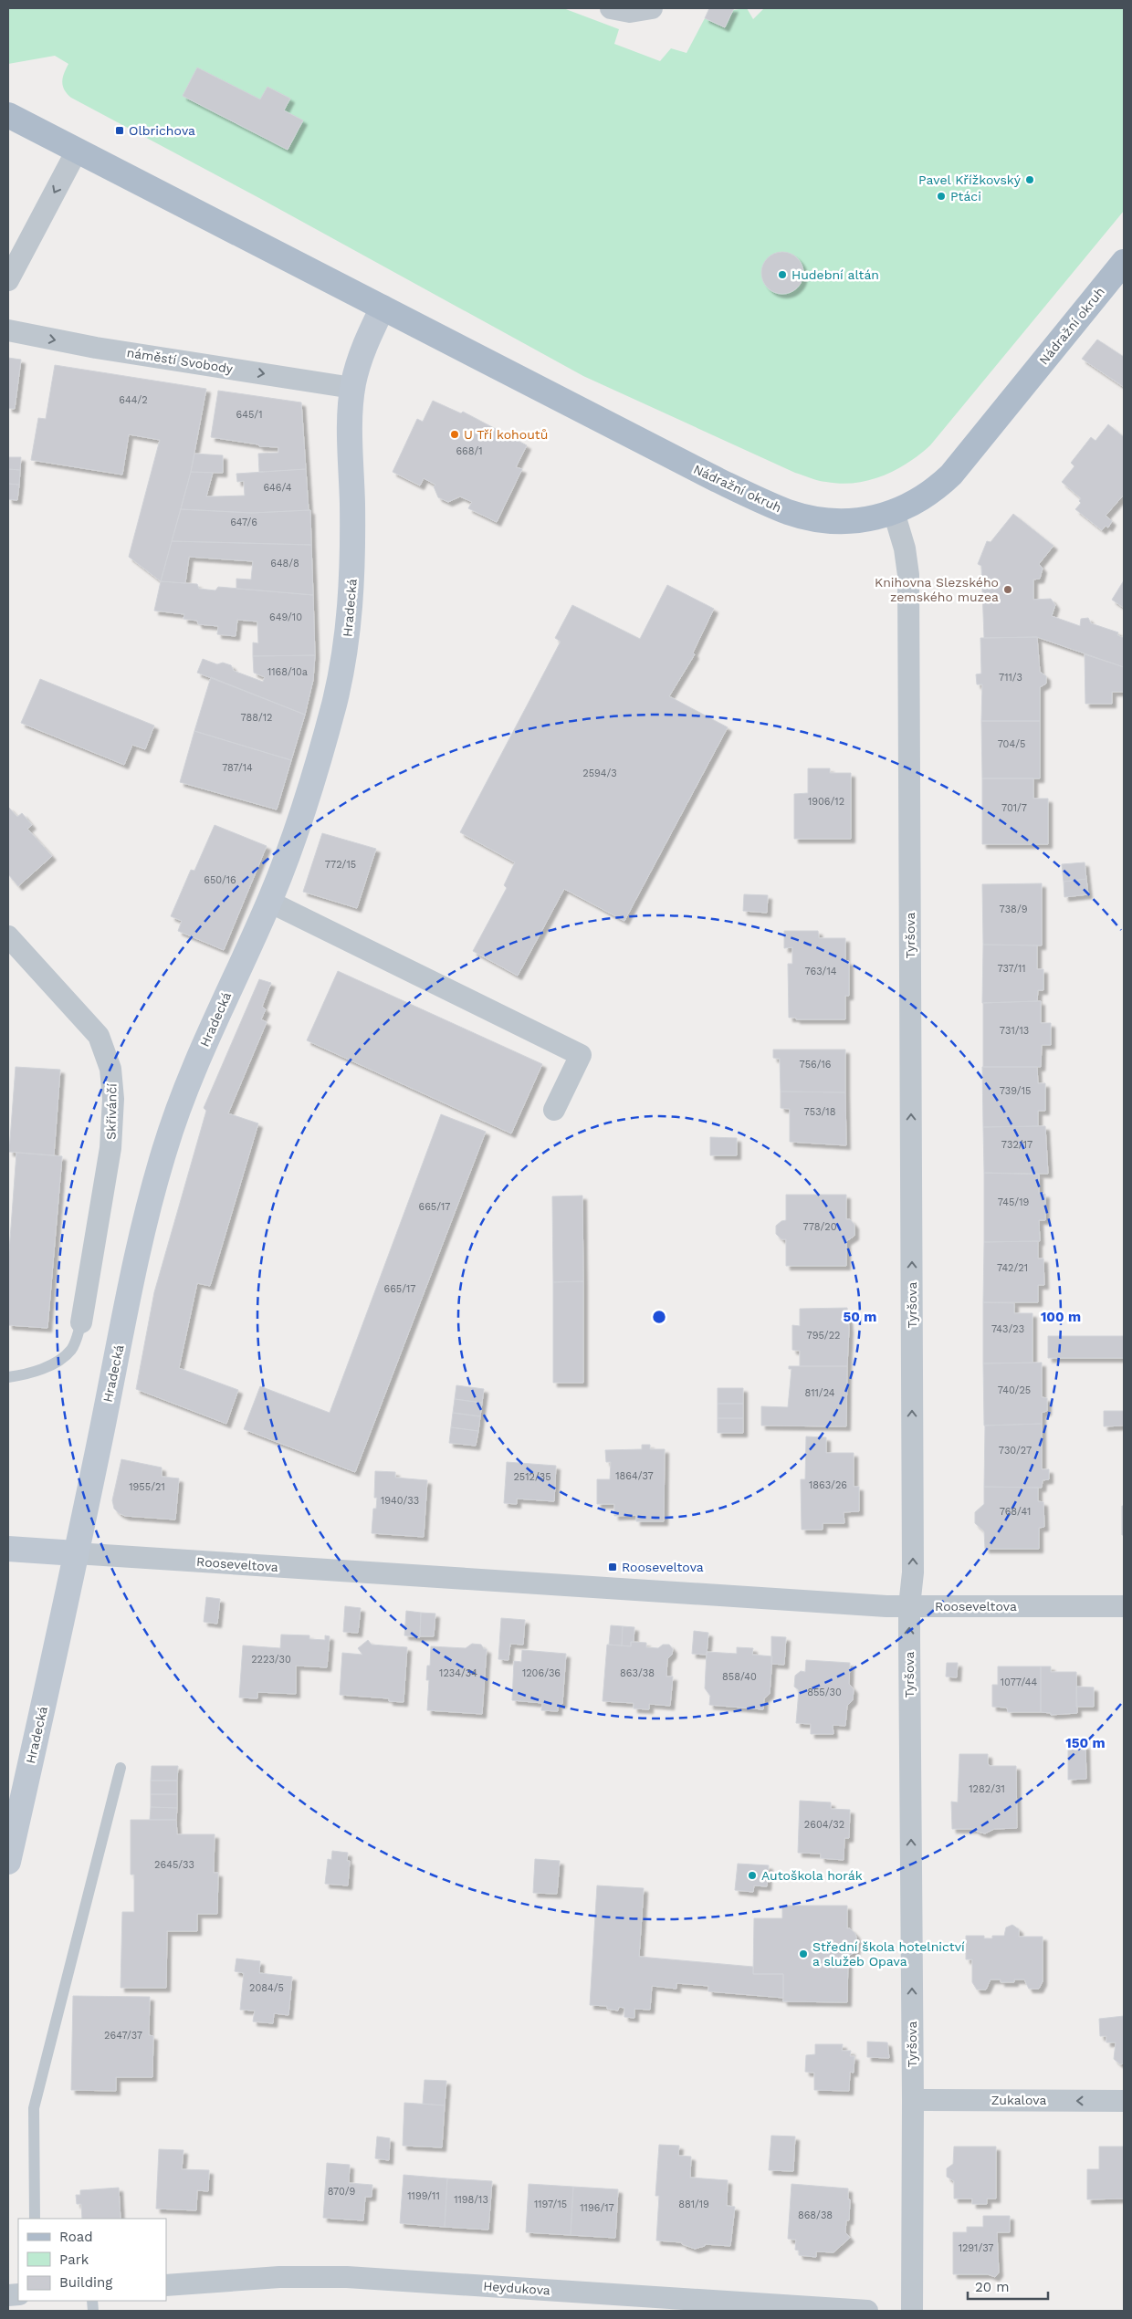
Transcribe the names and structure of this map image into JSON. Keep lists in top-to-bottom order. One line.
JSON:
{"streets":{"main road":["Nádražní okruh","Hradecká","Rooseveltova"],"street":["náměstí Svobody","Tyršova","Skřivánčí","Zukalova","Heydukova"]},"crossings":[["Nádražní okruh","Hradecká"],["Nádražní okruh","Tyršova"],["náměstí Svobody","Hradecká"],["Hradecká","Rooseveltova"],["Tyršova","Rooseveltova"],["Tyršova","Zukalova"]],"one_way":["náměstí Svobody","Tyršova","Zukalova"],"places":{"transit":["Olbrichova","Rooseveltova"],"other":["Pavel Křížkovský","Ptáci","Hudební altán","U Tří kohoutů","Knihovna Slezského zemského muzea","Autoškola horák","Střední škola hotelnictví a služeb Opava"]},"house_numbers":["644/2","645/1","668/1","646/4","647/6","648/8","649/10","1168/10a","711/3","788/12","704/5","787/14","2594/3","1906/12","701/7","772/15","650/16","738/9","737/11","763/14","731/13","756/16","739/15","753/18","732/17","745/19","665/17","778/20","742/21","665/17","743/23","795/22","740/25","811/24","730/27","1864/37","2512/35","1863/26","1955/21","1940/33","768/41","2223/30","1234/34","1206/36","863/38","858/40","1077/44","855/30","1282/31","2604/32","2645/33","2084/5","2647/37","870/9","1199/11","1198/13","1197/15","881/19","1196/17","868/38","1291/37"],"legend":["Road","Park","Building"],"scale_bar":"20 m","rings":["50 m","100 m","150 m"]}
